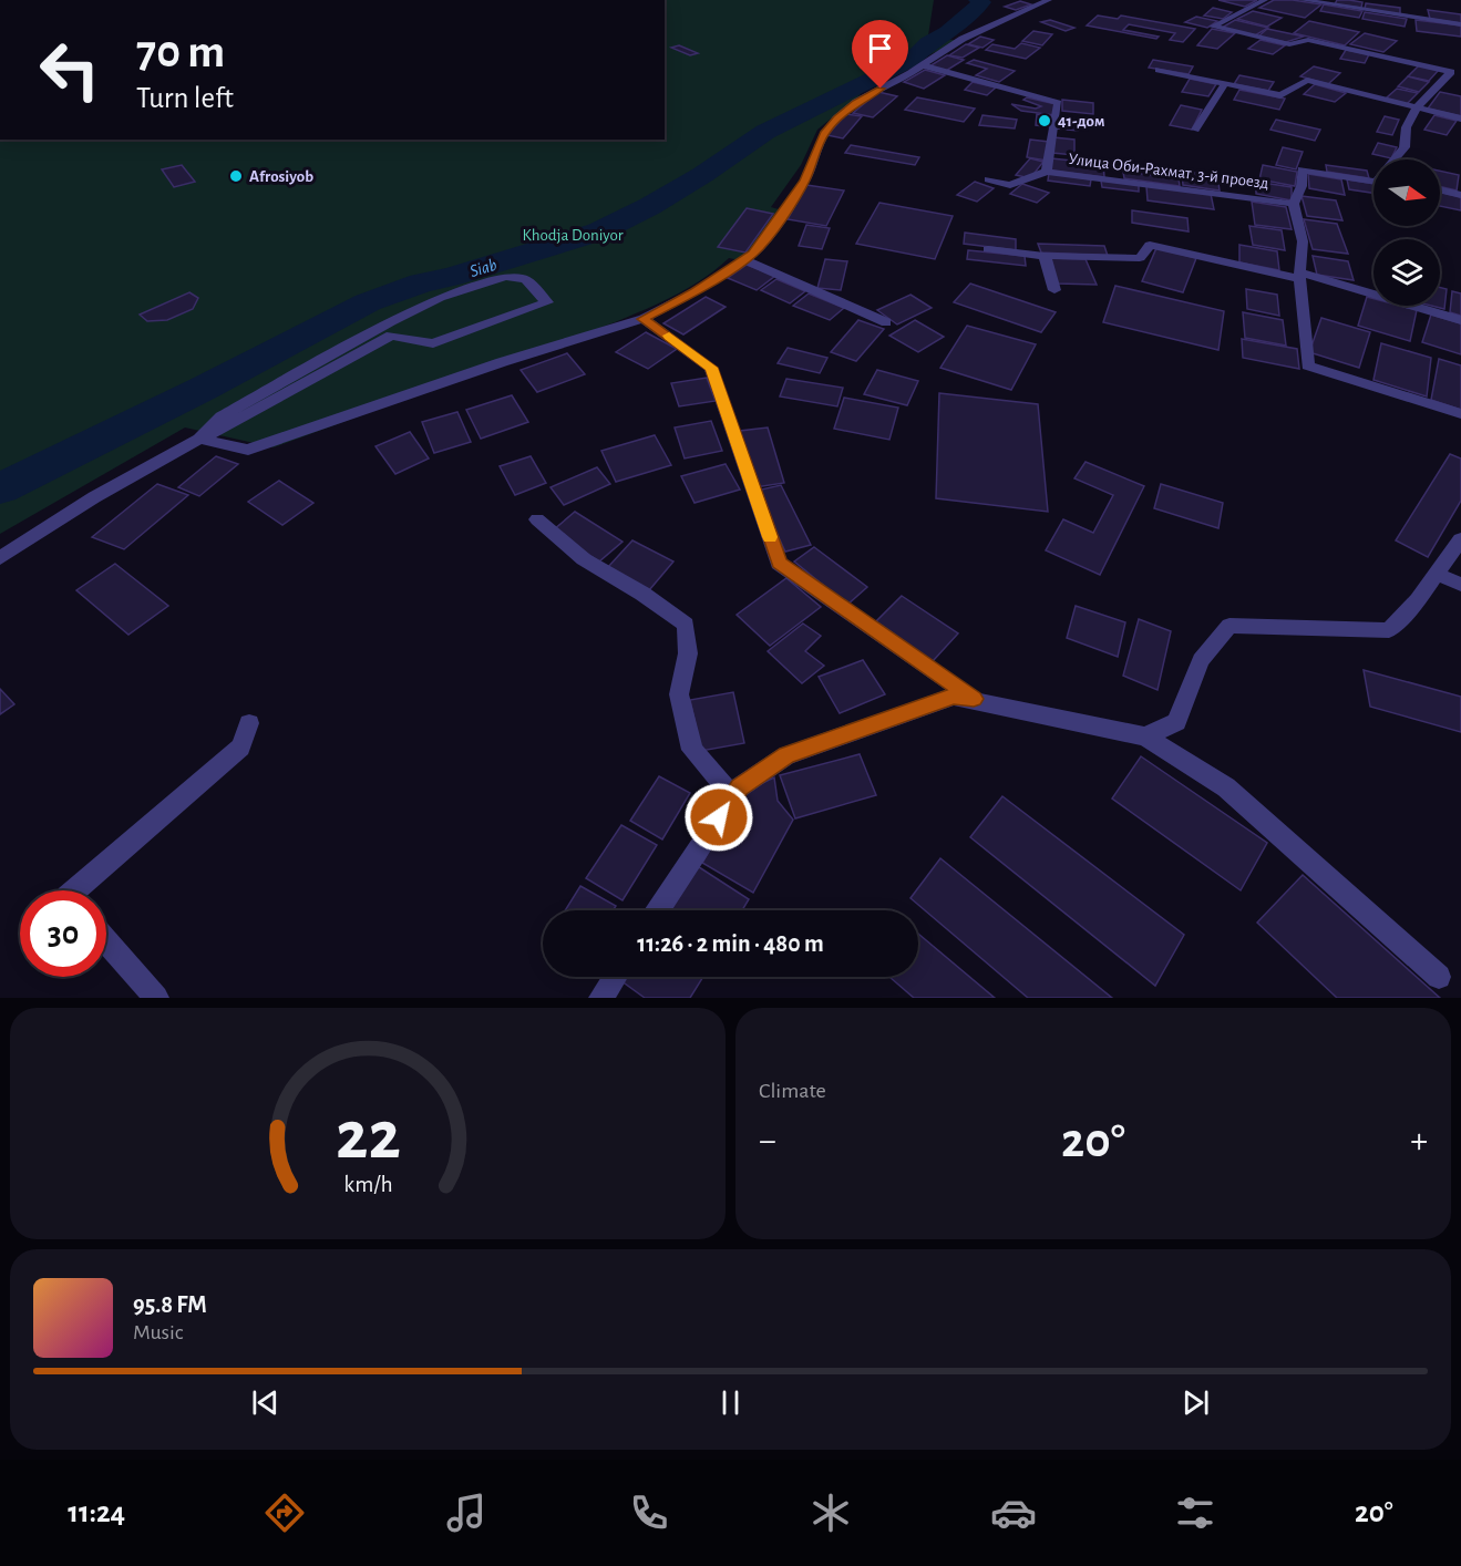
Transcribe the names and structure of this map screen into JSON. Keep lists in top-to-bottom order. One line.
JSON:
{"streets":{"street":["Улица Оби-Рахмат, 3-й проезд"]},"water":["Siab"],"parks":["Khodja Doniyor"],"places":["41-дом","Afrosiyob"],"north":"right","page":{"turn":["70 m","Turn left"],"limit":"30","trip":"11:26 · 2 min · 480 m","tile":"Climate","heat":["−","20°","+"],"song":["95.8 FM","Music"],"tabs":["11:24","20°"],"gauge":["22","km/h"]}}
